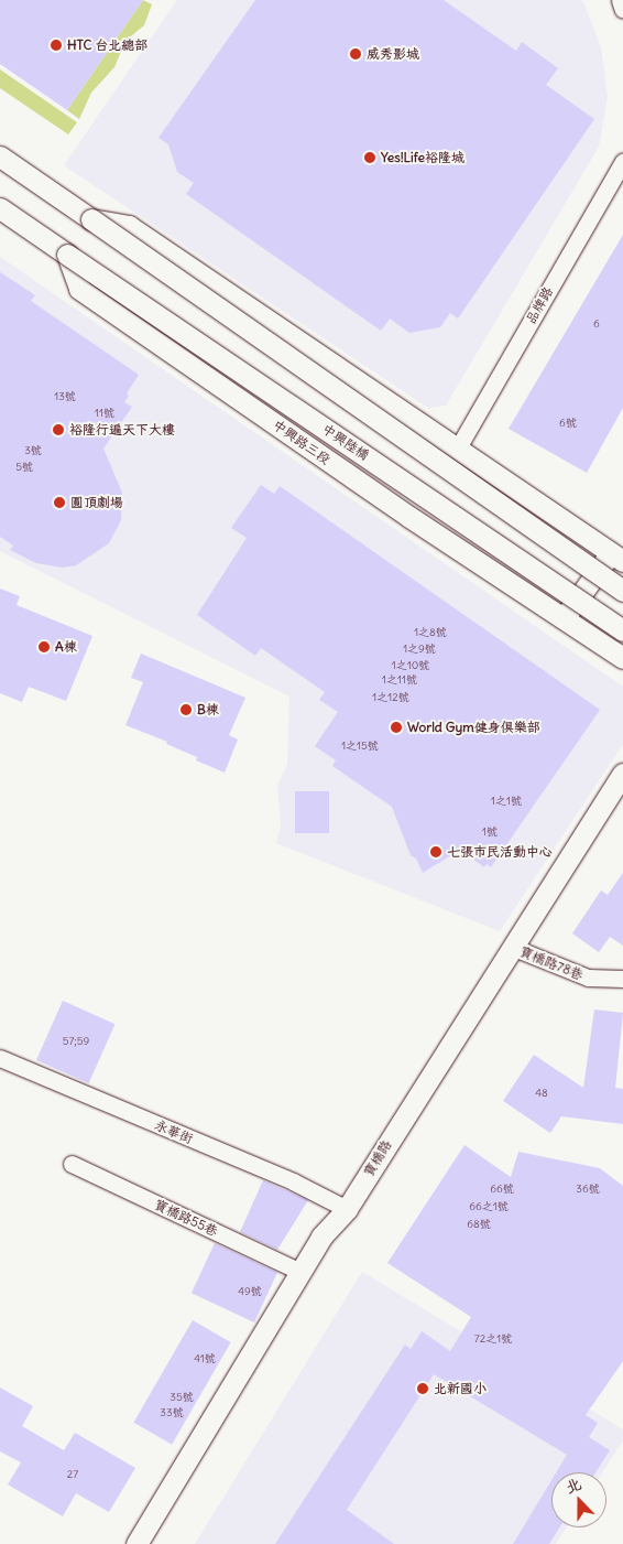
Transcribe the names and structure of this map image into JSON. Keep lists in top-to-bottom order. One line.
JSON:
{"streets":{"street":["品牌路","中興路三段","中興陸橋","寶橋路78巷","永華街","寶橋路","寶橋路55巷"]},"crossings":[["中興路三段","中興陸橋"],["寶橋路78巷","寶橋路"],["永華街","寶橋路"],["寶橋路","寶橋路55巷"]],"places":["HTC 台北總部","威秀影城","Yes!Life裕隆城","裕隆行遍天下大樓","圓頂劇場","A棟","B棟","World Gym健身俱樂部","七張市民活動中心","北新國小"],"house_numbers":["6","13號","11號","6號","3號","5號","1之8號","1之9號","1之10號","1之11號","1之12號","1之15號","1之1號","1號","57;59","48","66號","36號","66之1號","68號","49號","72之1號","41號","35號","33號","27"],"north":"top"}
